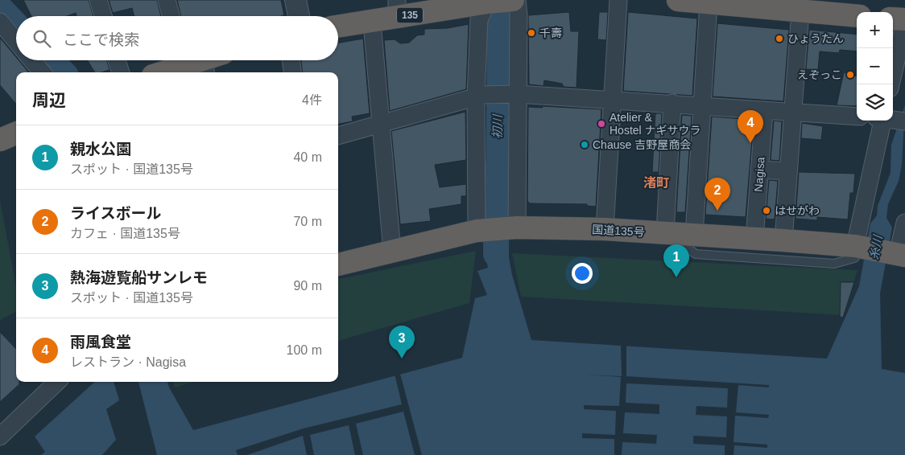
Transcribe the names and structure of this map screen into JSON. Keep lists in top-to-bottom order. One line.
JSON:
{"streets":{"highway":["135","国道135号"],"street":["Nagisa"]},"crossings":[["Nagisa","国道135号"]],"districts":["渚町"],"water":["初川","糸川"],"places":["千壽","ひょうたん","えぞっこ","Atelier & Hostel ナギサウラ","Chause 吉野屋商会","はせがわ"],"page":{"map_buttons":["+","−"],"search":"ここで検索","heading":["周辺","4件"],"pins":["4","2","1","3"],"list":[{"mark":"1","name":"親水公園","note":"スポット · 国道135号","value":"40 m"},{"mark":"2","name":"ライスボール","note":"カフェ · 国道135号","value":"70 m"},{"mark":"3","name":"熱海遊覧船サンレモ","note":"スポット · 国道135号","value":"90 m"},{"mark":"4","name":"雨風食堂","note":"レストラン · Nagisa","value":"100 m"}]}}
